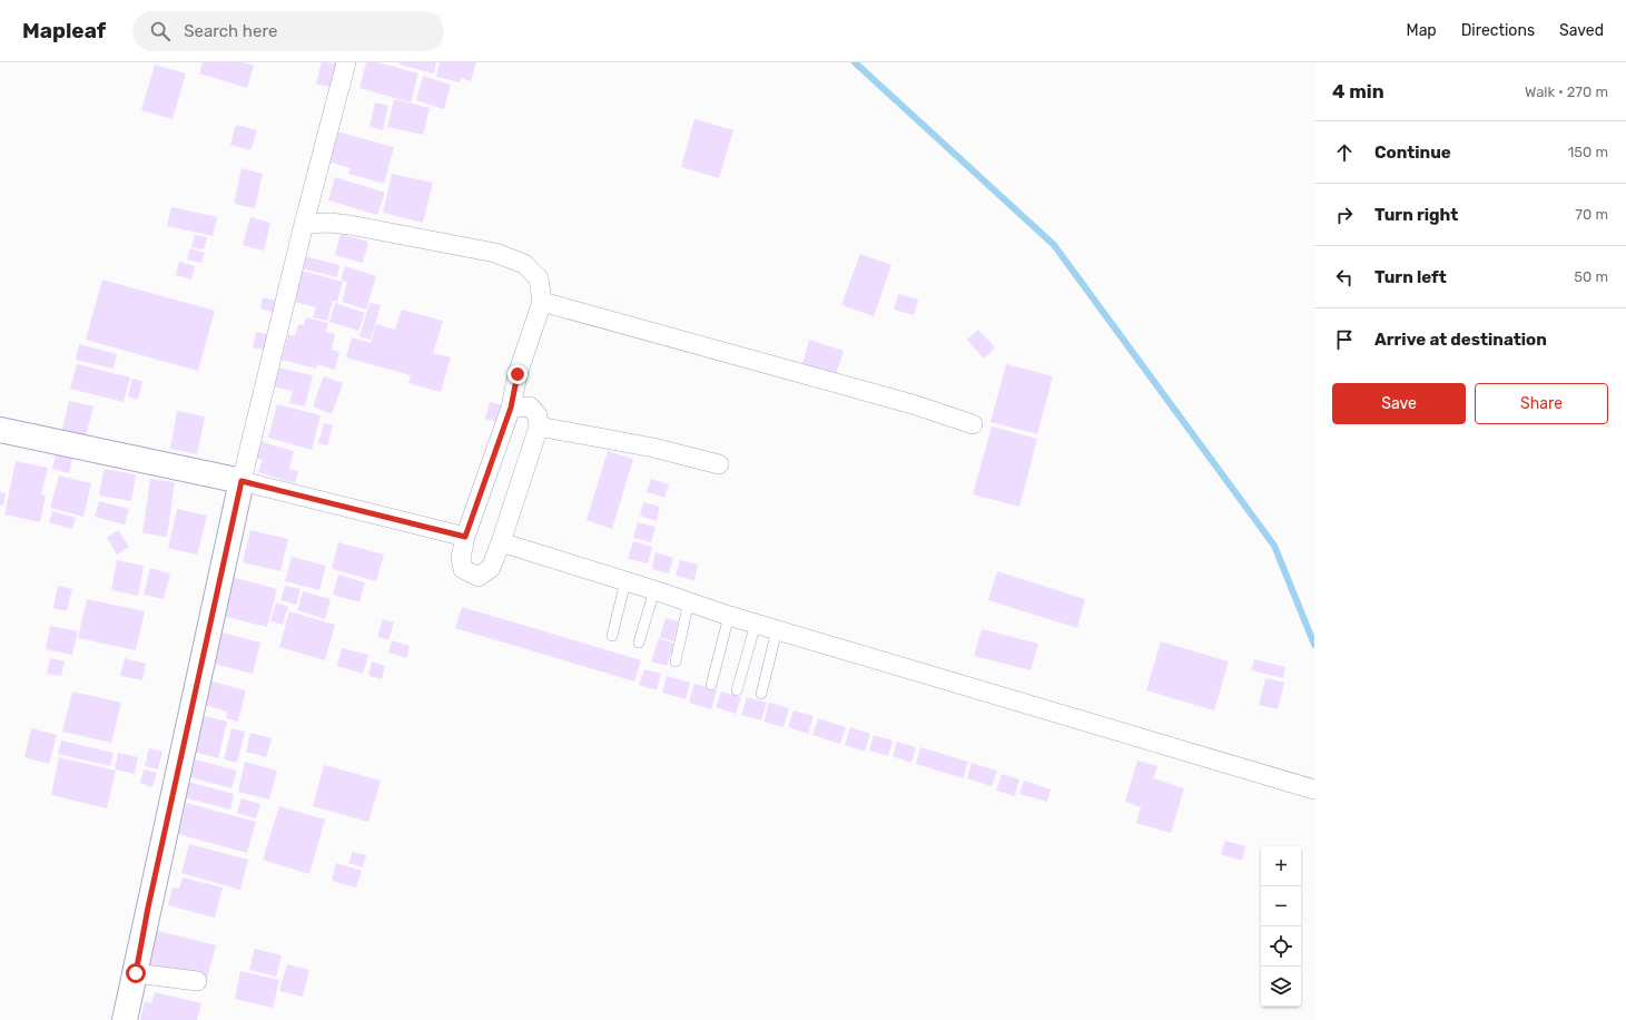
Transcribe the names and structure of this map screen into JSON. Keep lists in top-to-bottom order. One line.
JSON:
{"page":{"header":"Mapleaf","search":"Search here","nav":["Map","Directions","Saved"],"heading":["4 min","Walk · 270 m"],"list":[["Continue","150 m"],["Turn right","70 m"],["Turn left","50 m"],"Arrive at destination"],"buttons":["Save","Share"],"map_buttons":["+","−"]}}
